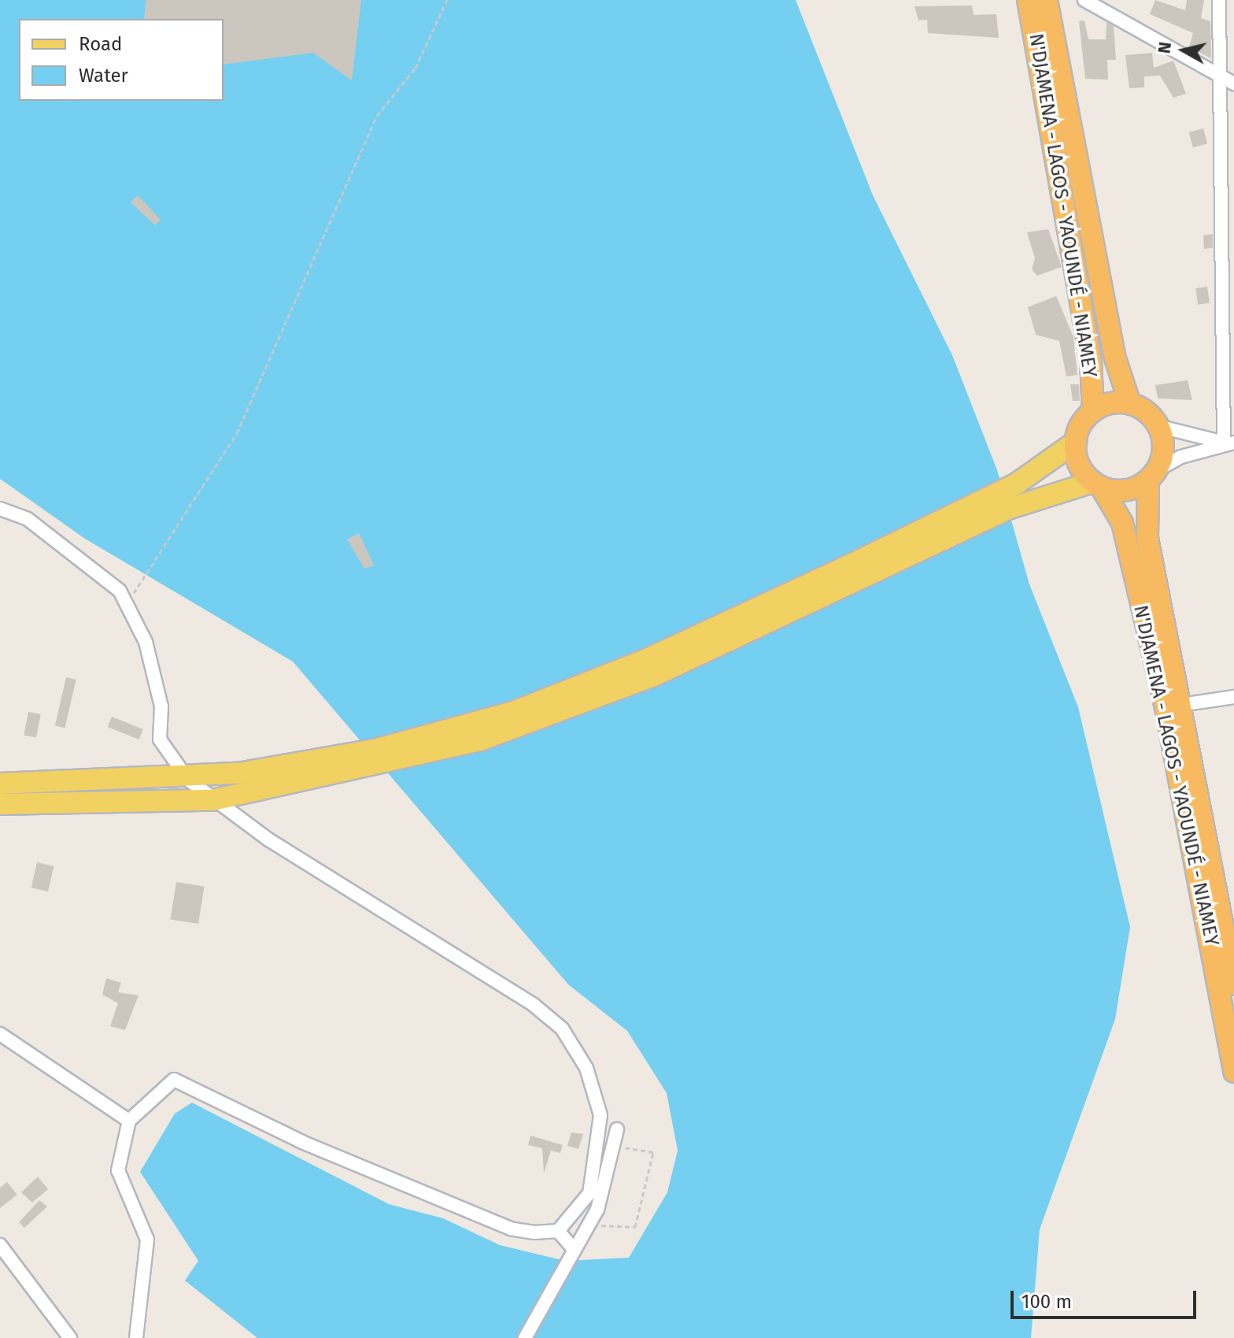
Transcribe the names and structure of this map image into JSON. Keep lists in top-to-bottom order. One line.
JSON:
{"streets":{"highway":["N'DJAMENA - LAGOS - YAOUNDÉ - NIAMEY"]},"legend":["Road","Water"],"scale_bar":"100 m","north":"left"}
